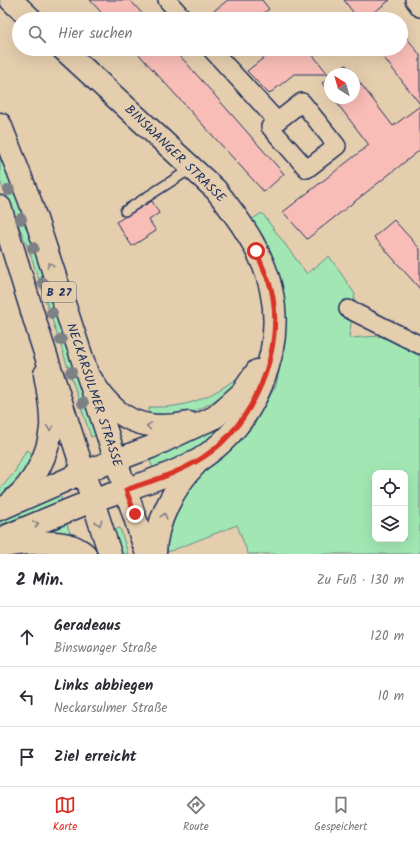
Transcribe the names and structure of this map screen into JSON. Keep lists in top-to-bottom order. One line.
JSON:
{"streets":{"main road":["BINSWANGER STRASSE","B 27","NECKARSULMER STRASSE"]},"crossings":[["BINSWANGER STRASSE","B 27"],["BINSWANGER STRASSE","NECKARSULMER STRASSE"]],"north":"top left","page":{"search":"Hier suchen","heading":["2 Min.","Zu Fuß · 130 m"],"list":[["Geradeaus","Binswanger Straße","120 m"],["Links abbiegen","Neckarsulmer Straße","10 m"],"Ziel erreicht"],"nav":["Karte","Route","Gespeichert"]}}
